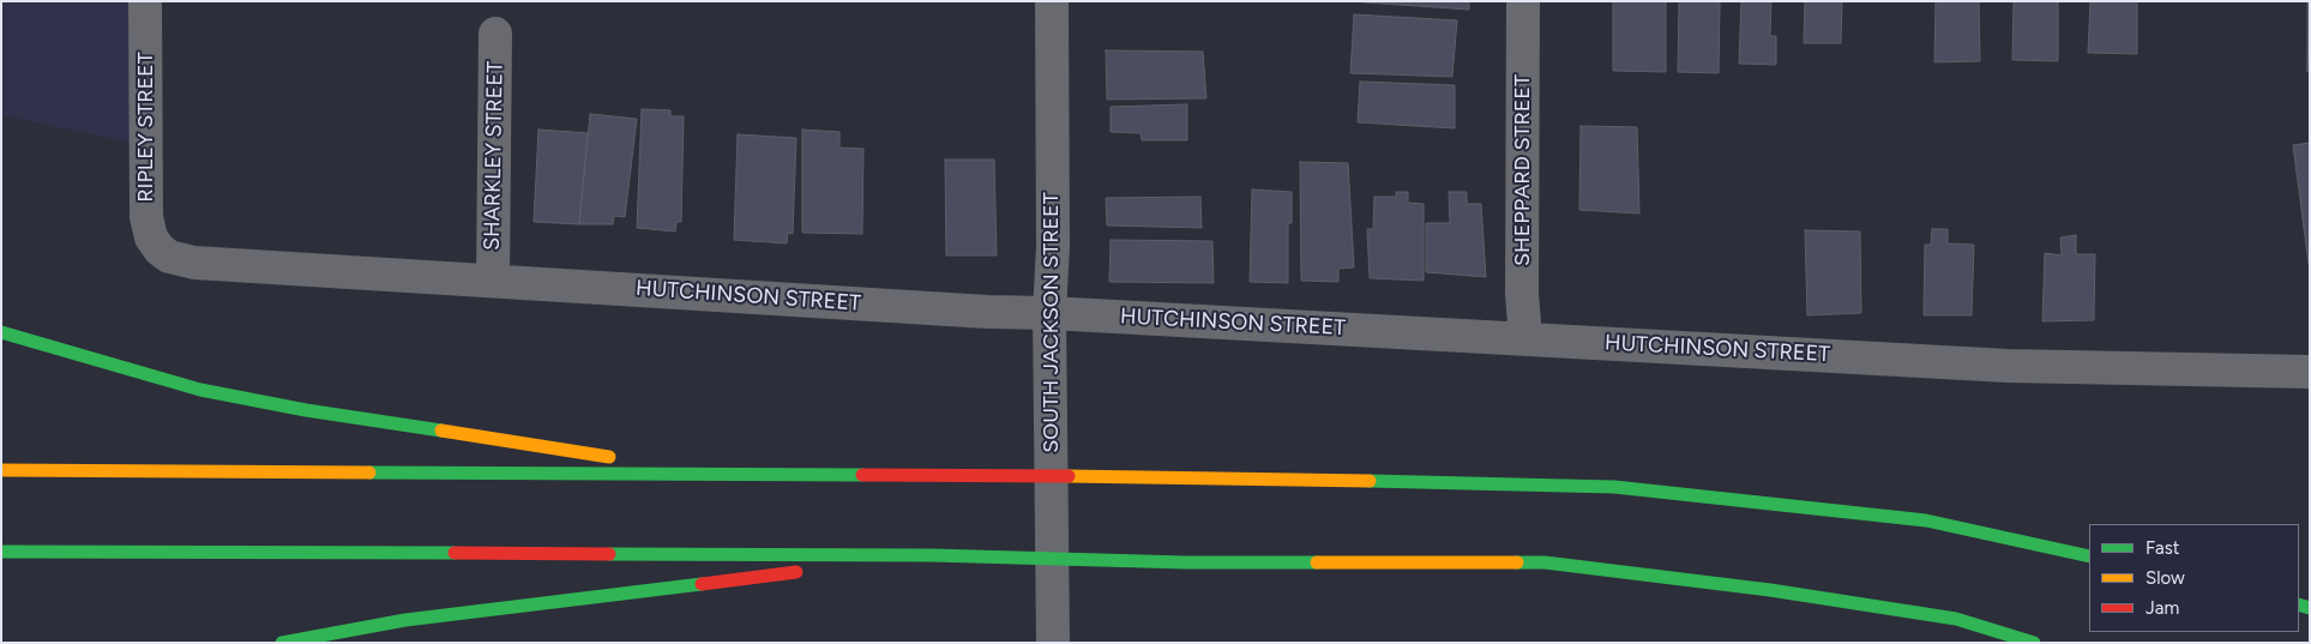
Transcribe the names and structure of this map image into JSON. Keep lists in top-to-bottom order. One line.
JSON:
{"streets":{"street":["RIPLEY STREET","SHARKLEY STREET","SHEPPARD STREET","HUTCHINSON STREET","SOUTH JACKSON STREET"]},"crossings":[["RIPLEY STREET","HUTCHINSON STREET"],["SHARKLEY STREET","HUTCHINSON STREET"],["SHEPPARD STREET","HUTCHINSON STREET"],["HUTCHINSON STREET","SOUTH JACKSON STREET"]],"legend":["Fast","Slow","Jam"]}
